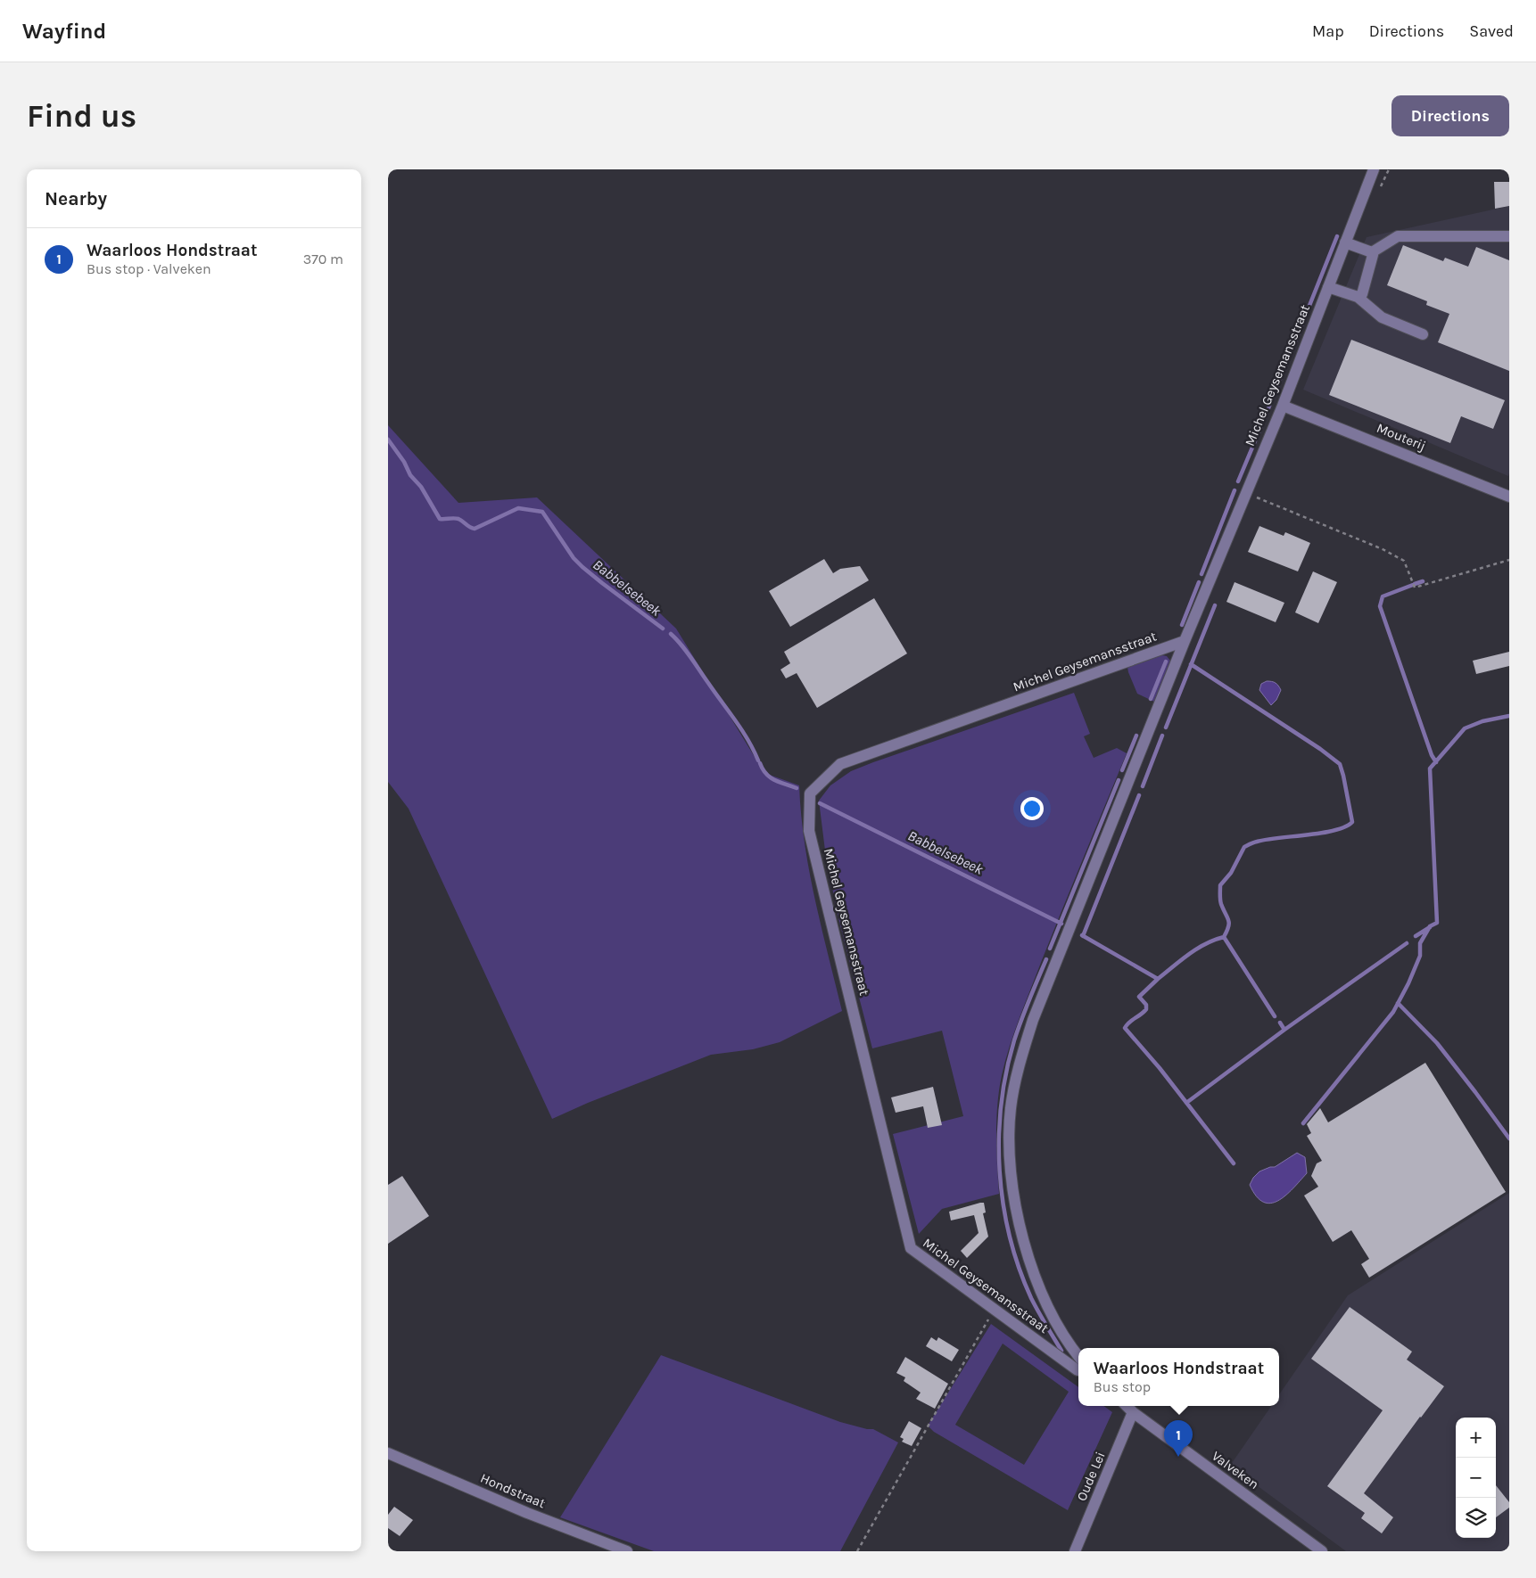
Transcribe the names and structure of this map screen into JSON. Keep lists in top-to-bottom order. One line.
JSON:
{"streets":{"street":["Michel Geysemansstraat","Mouterij","Valveken","Oude Lei","Hondstraat"]},"crossings":[["Michel Geysemansstraat","Mouterij"],["Valveken","Oude Lei"]],"water":["Babbelsebeek"],"page":{"header":"Wayfind","nav":["Map","Directions","Saved"],"buttons":"Directions","title":"Find us","heading":"Nearby","list":[{"mark":"1","name":"Waarloos Hondstraat","note":"Bus stop · Valveken","value":"370 m"}],"popup":["Waarloos Hondstraat","Bus stop"],"map_buttons":["+","−"],"pins":"1"}}
